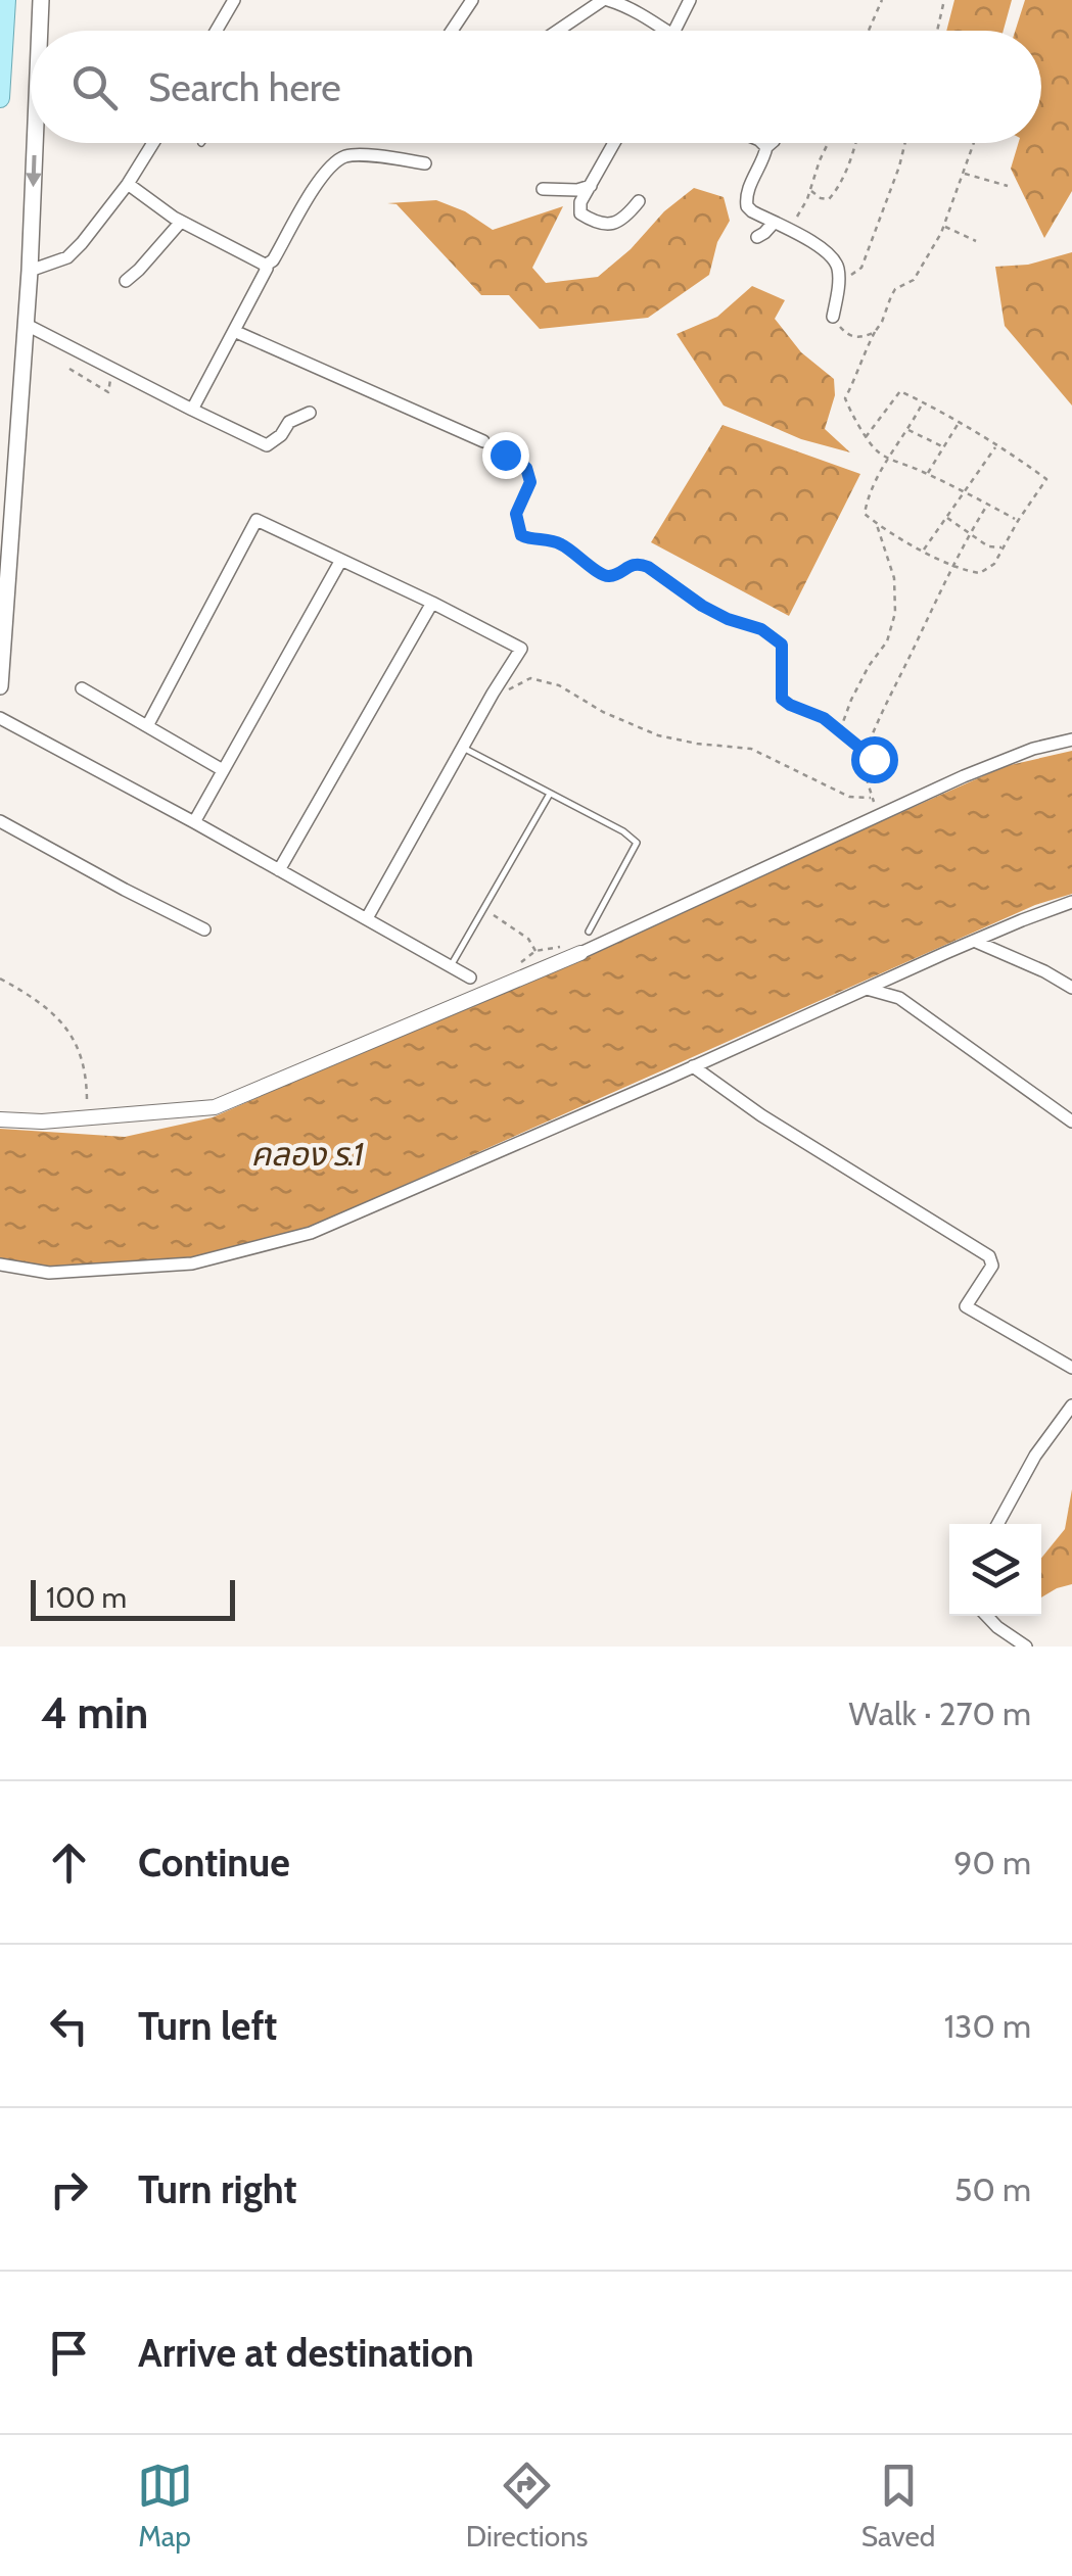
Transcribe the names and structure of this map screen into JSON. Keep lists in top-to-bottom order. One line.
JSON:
{"water":["คลอง ร.1"],"scale_bar":"100 m","page":{"search":"Search here","scale":"100 m","heading":["4 min","Walk · 270 m"],"list":[["Continue","90 m"],["Turn left","130 m"],["Turn right","50 m"],"Arrive at destination"],"nav":["Map","Directions","Saved"]}}
